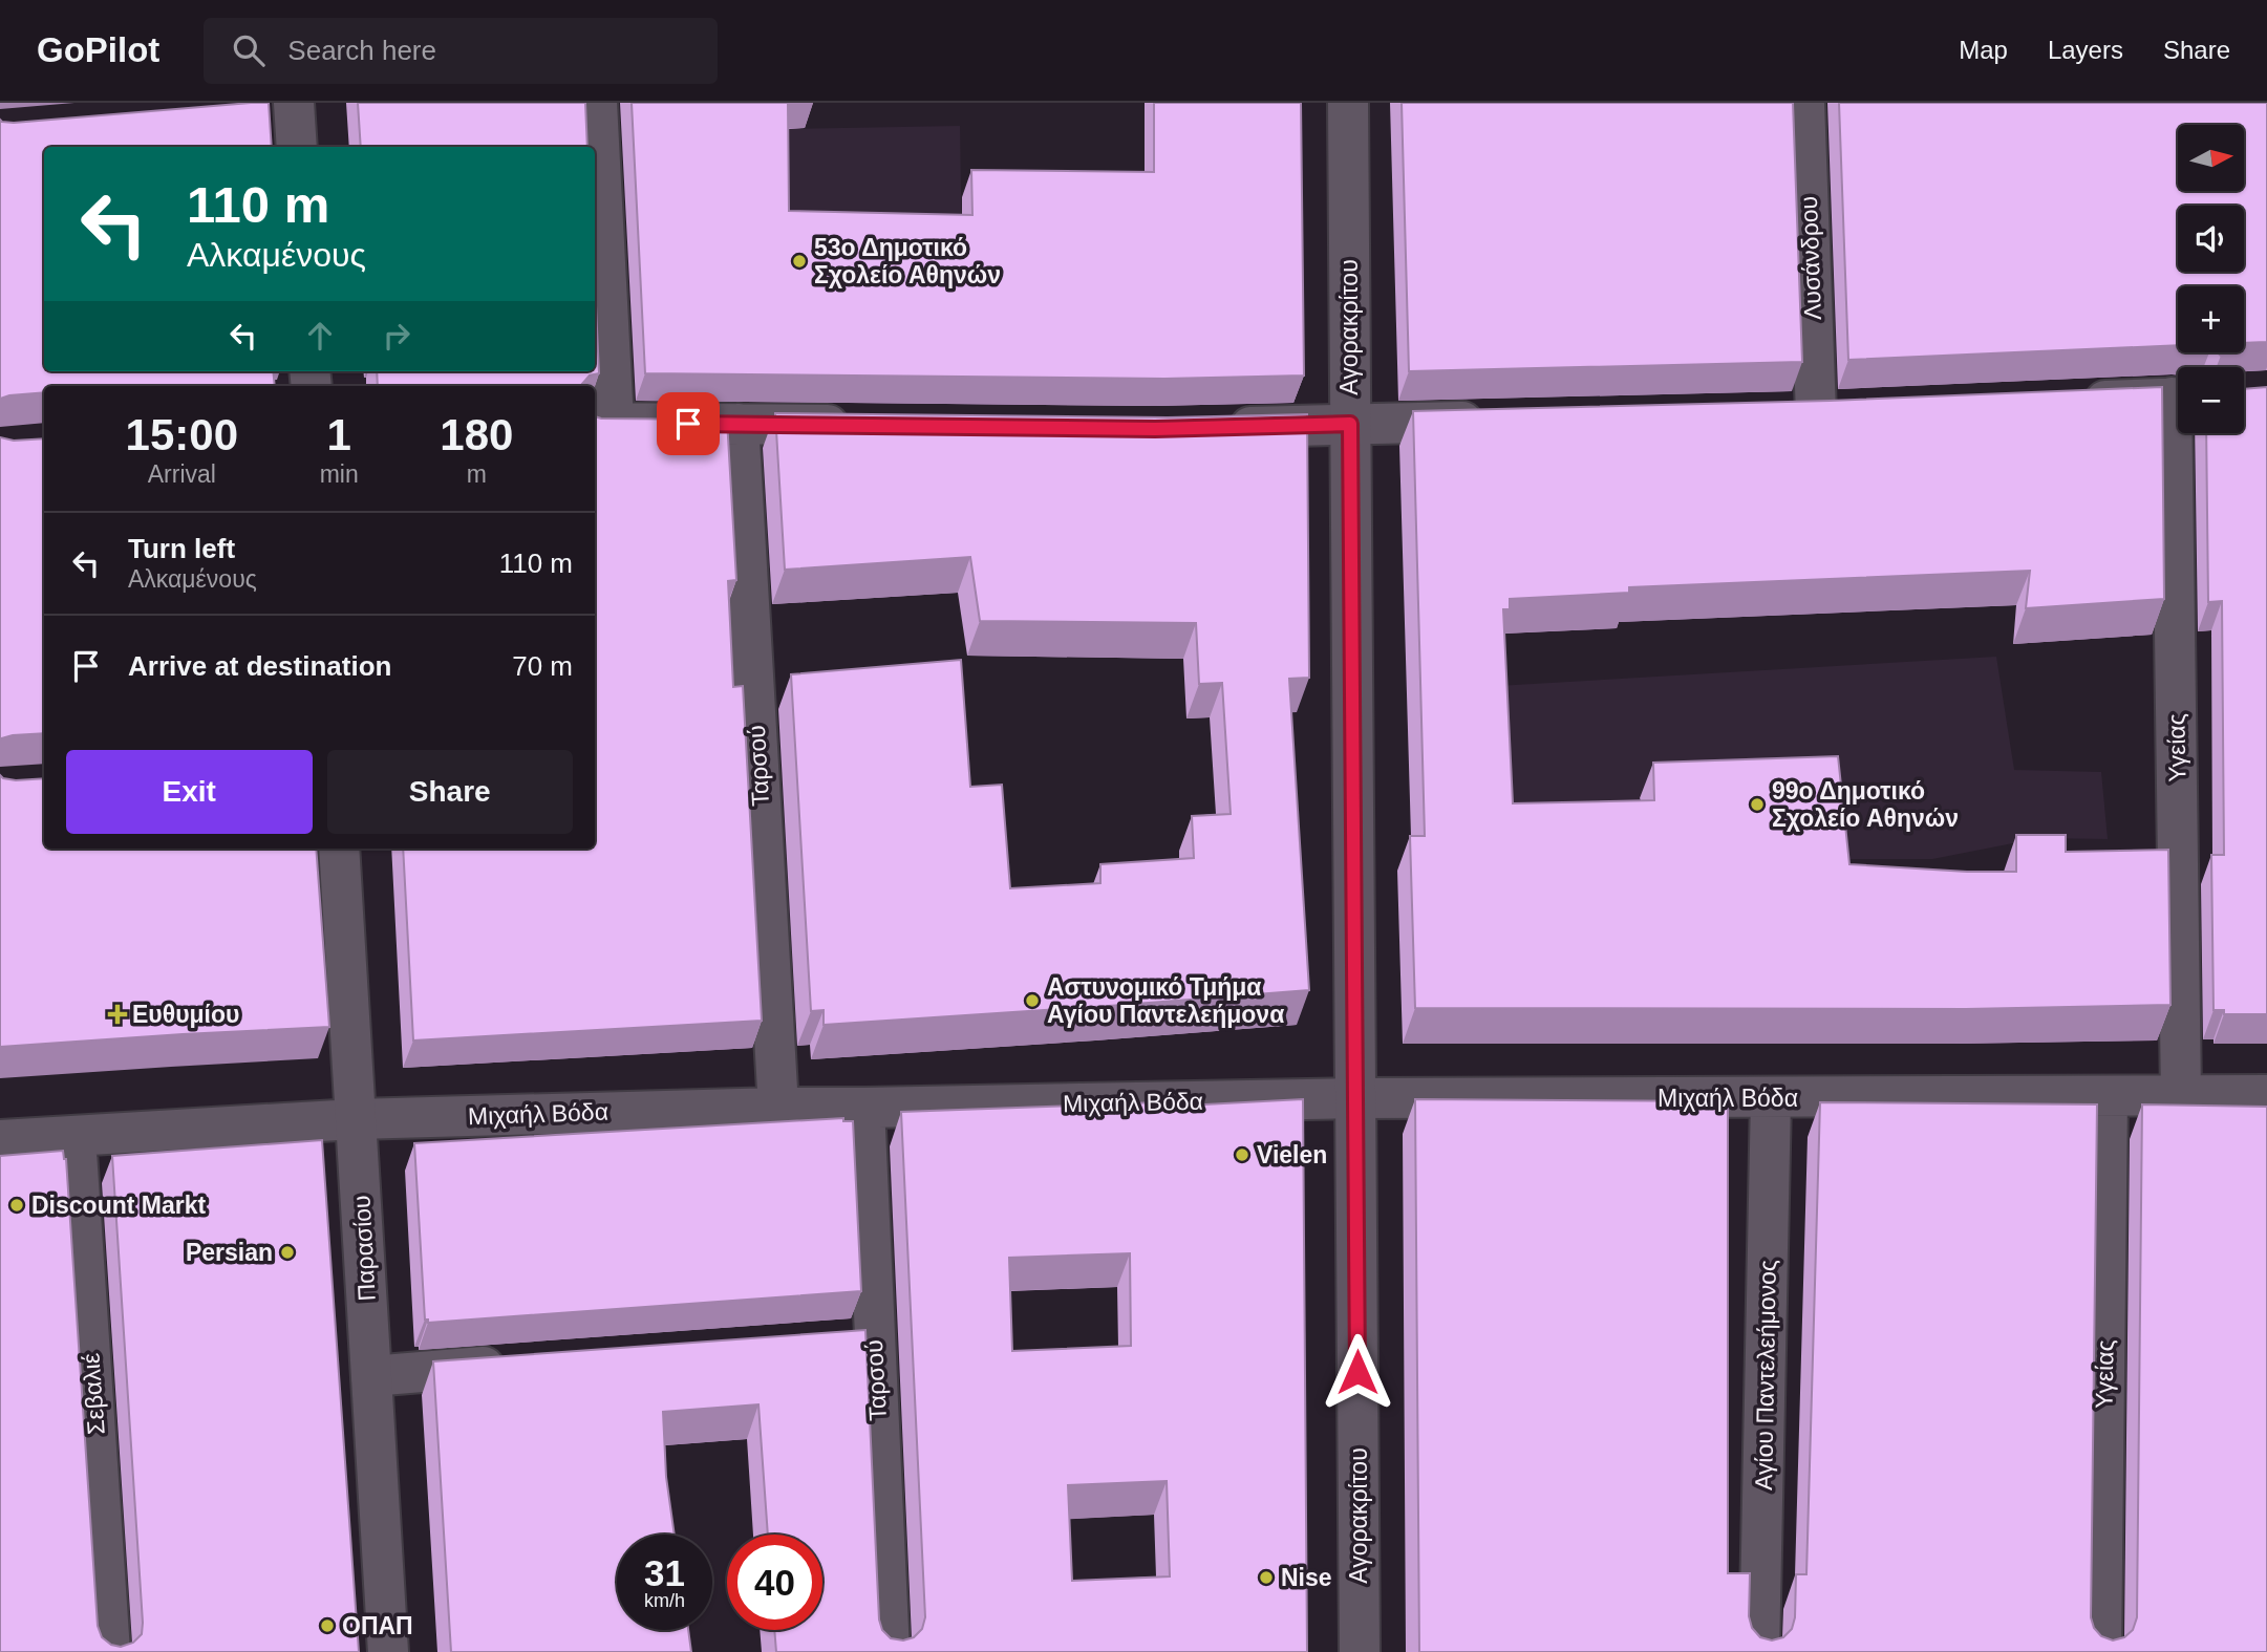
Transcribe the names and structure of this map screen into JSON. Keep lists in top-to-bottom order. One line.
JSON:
{"streets":{"street":["Λυσάνδρου","Αγορακρίτου","Υγείας","Ταρσού","Μιχαήλ Βόδα","Παρασίου","Αγίου Παντελεήμονος","Σεβαλιέ"]},"crossings":[["Αγορακρίτου","Μιχαήλ Βόδα"],["Υγείας","Μιχαήλ Βόδα"],["Ταρσού","Μιχαήλ Βόδα"],["Μιχαήλ Βόδα","Παρασίου"],["Μιχαήλ Βόδα","Αγίου Παντελεήμονος"],["Μιχαήλ Βόδα","Σεβαλιέ"]],"places":{"other":["53ο Δημοτικό Σχολείο Αθηνών","99ο Δημοτικό Σχολείο Αθηνών","Αστυνομικό Τμήμα Αγίου Παντελεήμονα","Vielen","Discount Markt","Persian","Nise","ΟΠΑΠ"],"health":["Ευθυμίου"]},"north":"right","page":{"header":"GoPilot","search":"Search here","nav":["Map","Layers","Share"],"map_buttons":["+","−"],"turn":["110 m","Αλκαμένους"],"eta":["15:00","Arrival","1","min","180","m"],"list":[{"name":"Turn left","note":"Αλκαμένους","value":"110 m"},{"name":"Arrive at destination","value":"70 m"}],"buttons":["Exit","Share"],"speed":"31 km/h","limit":"40"}}
